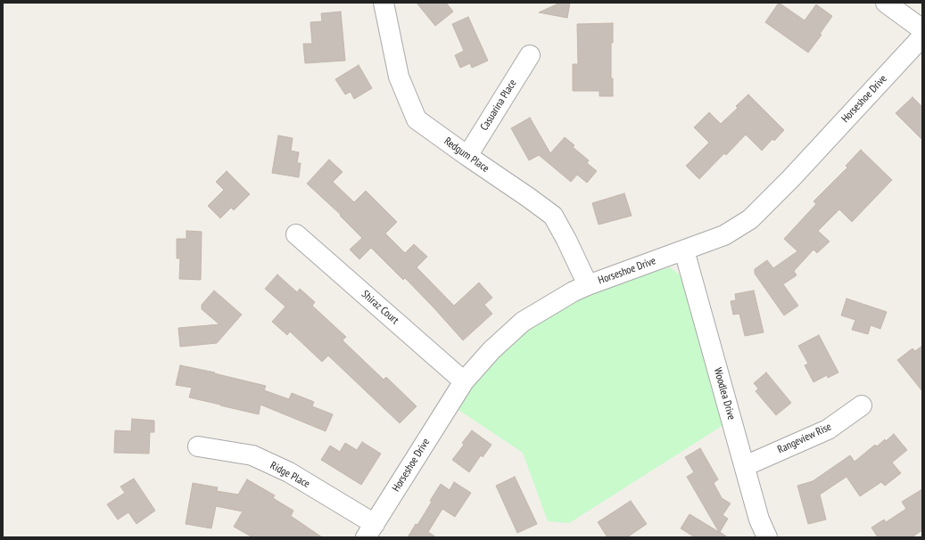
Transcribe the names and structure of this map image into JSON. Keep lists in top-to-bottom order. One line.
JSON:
{"streets":{"street":["Horseshoe Drive","Casuarina Place","Redgum Place","Shiraz Court","Woodlea Drive","Rangeview Rise","Ridge Place"]},"crossings":[["Horseshoe Drive","Redgum Place"],["Horseshoe Drive","Shiraz Court"],["Horseshoe Drive","Woodlea Drive"],["Horseshoe Drive","Ridge Place"],["Casuarina Place","Redgum Place"],["Woodlea Drive","Rangeview Rise"]]}
